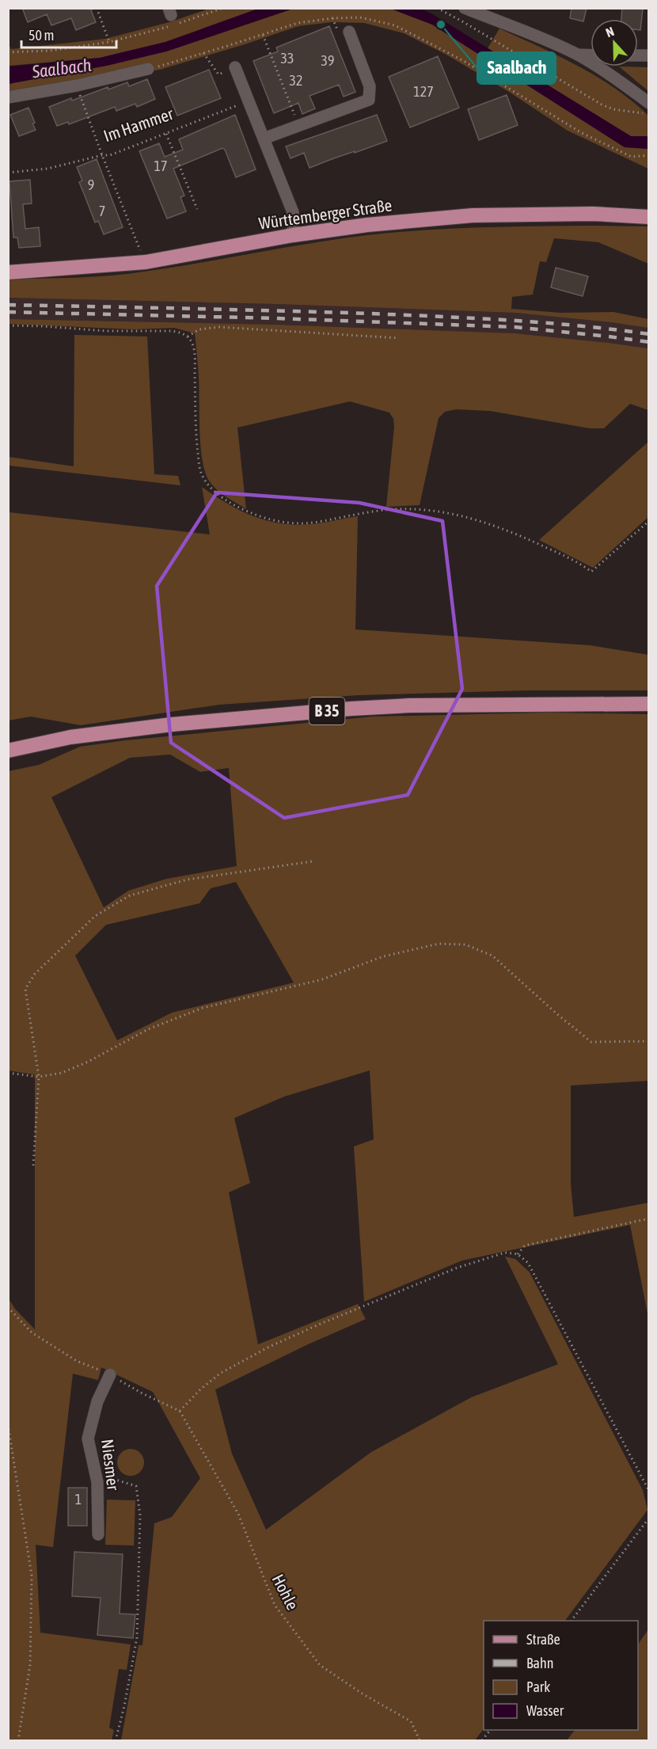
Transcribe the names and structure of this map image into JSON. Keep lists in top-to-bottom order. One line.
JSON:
{"streets":{"main road":["Württemberger Straße","B 35"],"street":["Niesmer"],"path":["Im Hammer","Hohle"]},"water":["Saalbach"],"places":["Saalbach"],"house_numbers":["33","39","32","127","17","9","7","1"],"legend":["Straße","Bahn","Park","Wasser"],"scale_bar":"50 m","north":"top"}
